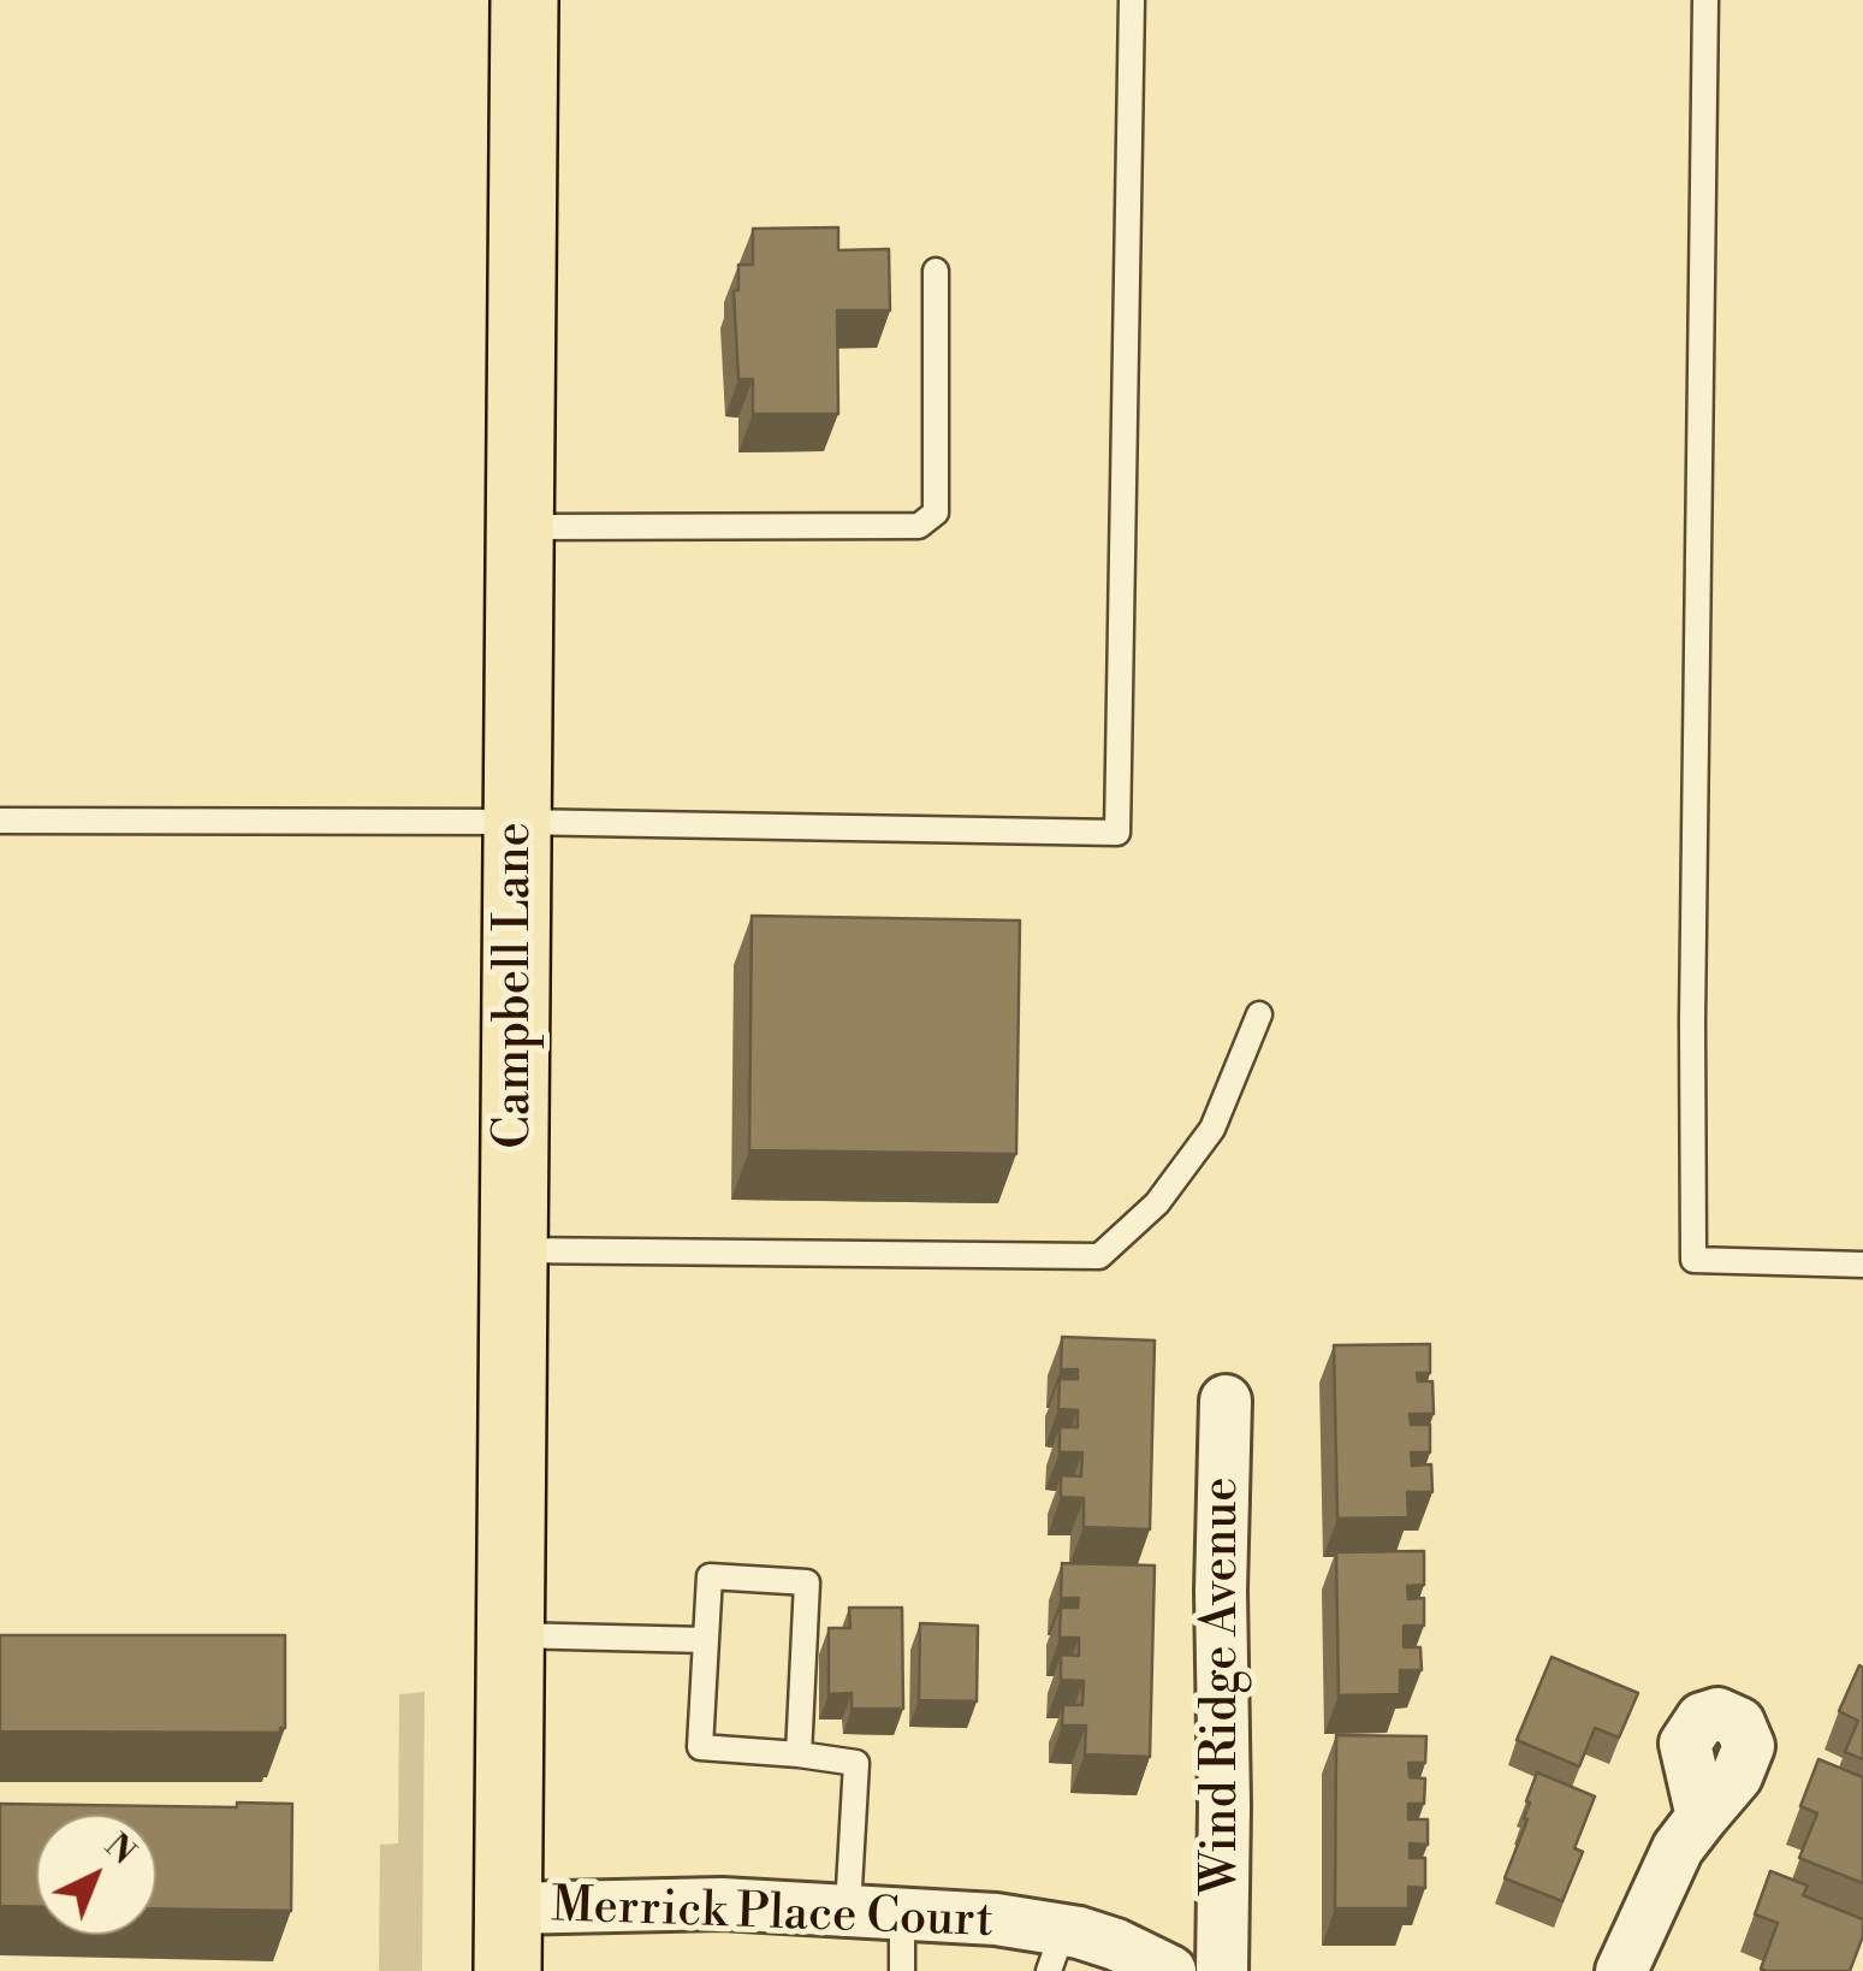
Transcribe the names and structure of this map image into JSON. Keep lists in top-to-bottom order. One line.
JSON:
{"streets":{"main road":["Campbell Lane"],"street":["Wind Ridge Avenue","Merrick Place Court"]},"crossings":[["Campbell Lane","Merrick Place Court"]],"north":"top right"}
